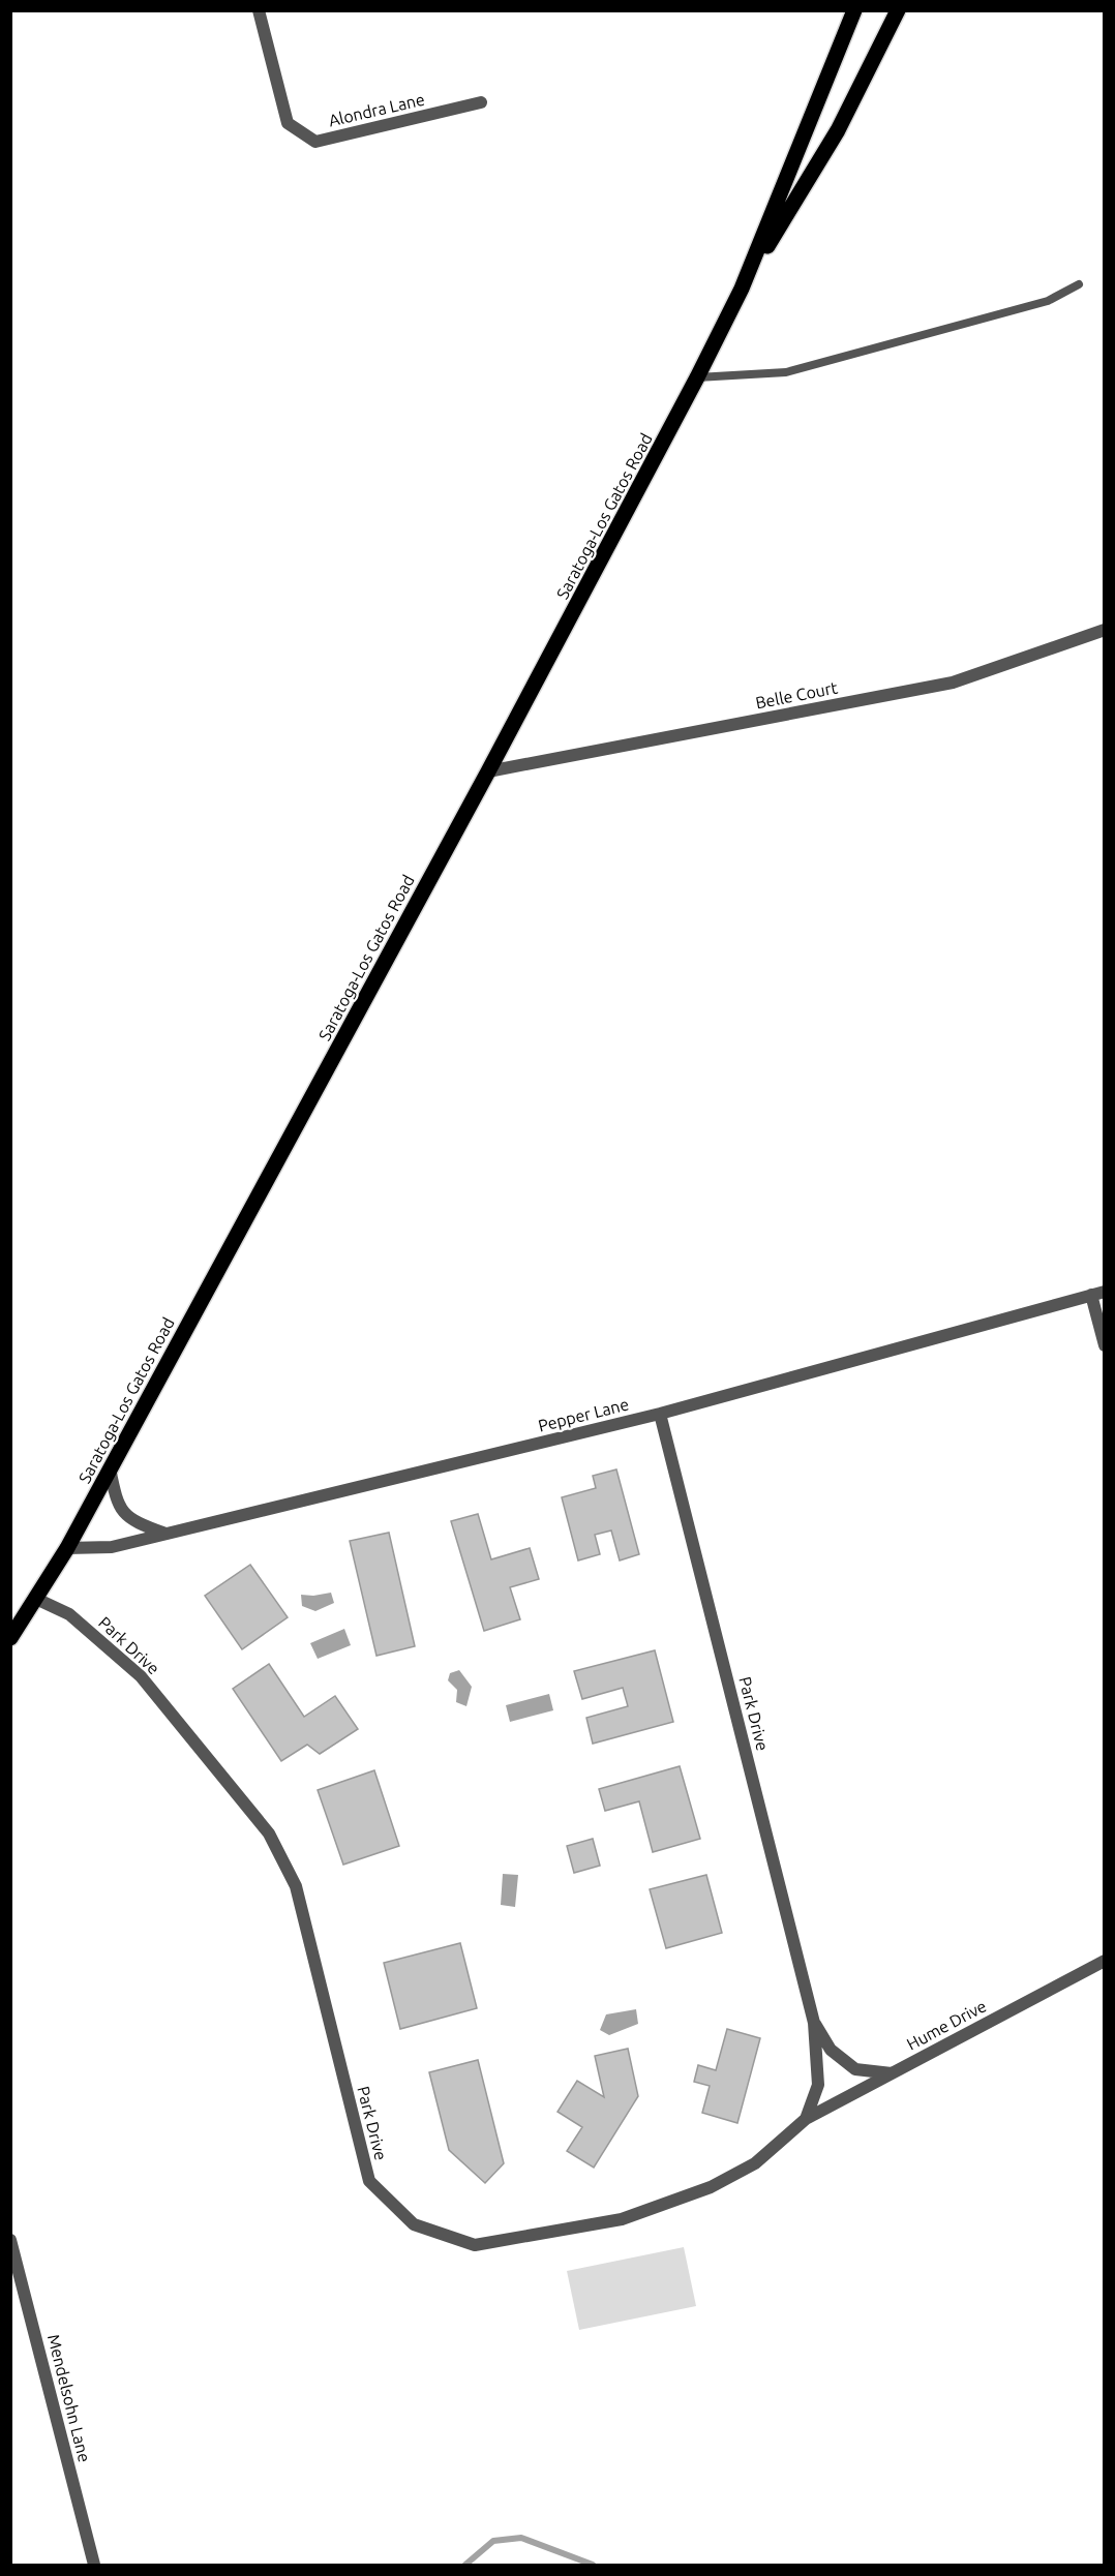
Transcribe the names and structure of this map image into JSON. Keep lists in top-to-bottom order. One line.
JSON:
{"streets":{"main road":["Saratoga-Los Gatos Road"],"street":["Alondra Lane","Belle Court","Pepper Lane","Park Drive","Hume Drive","Mendelsohn Lane"]},"crossings":[["Saratoga-Los Gatos Road","Belle Court"],["Saratoga-Los Gatos Road","Pepper Lane"],["Saratoga-Los Gatos Road","Park Drive"],["Pepper Lane","Park Drive"],["Park Drive","Hume Drive"]]}
